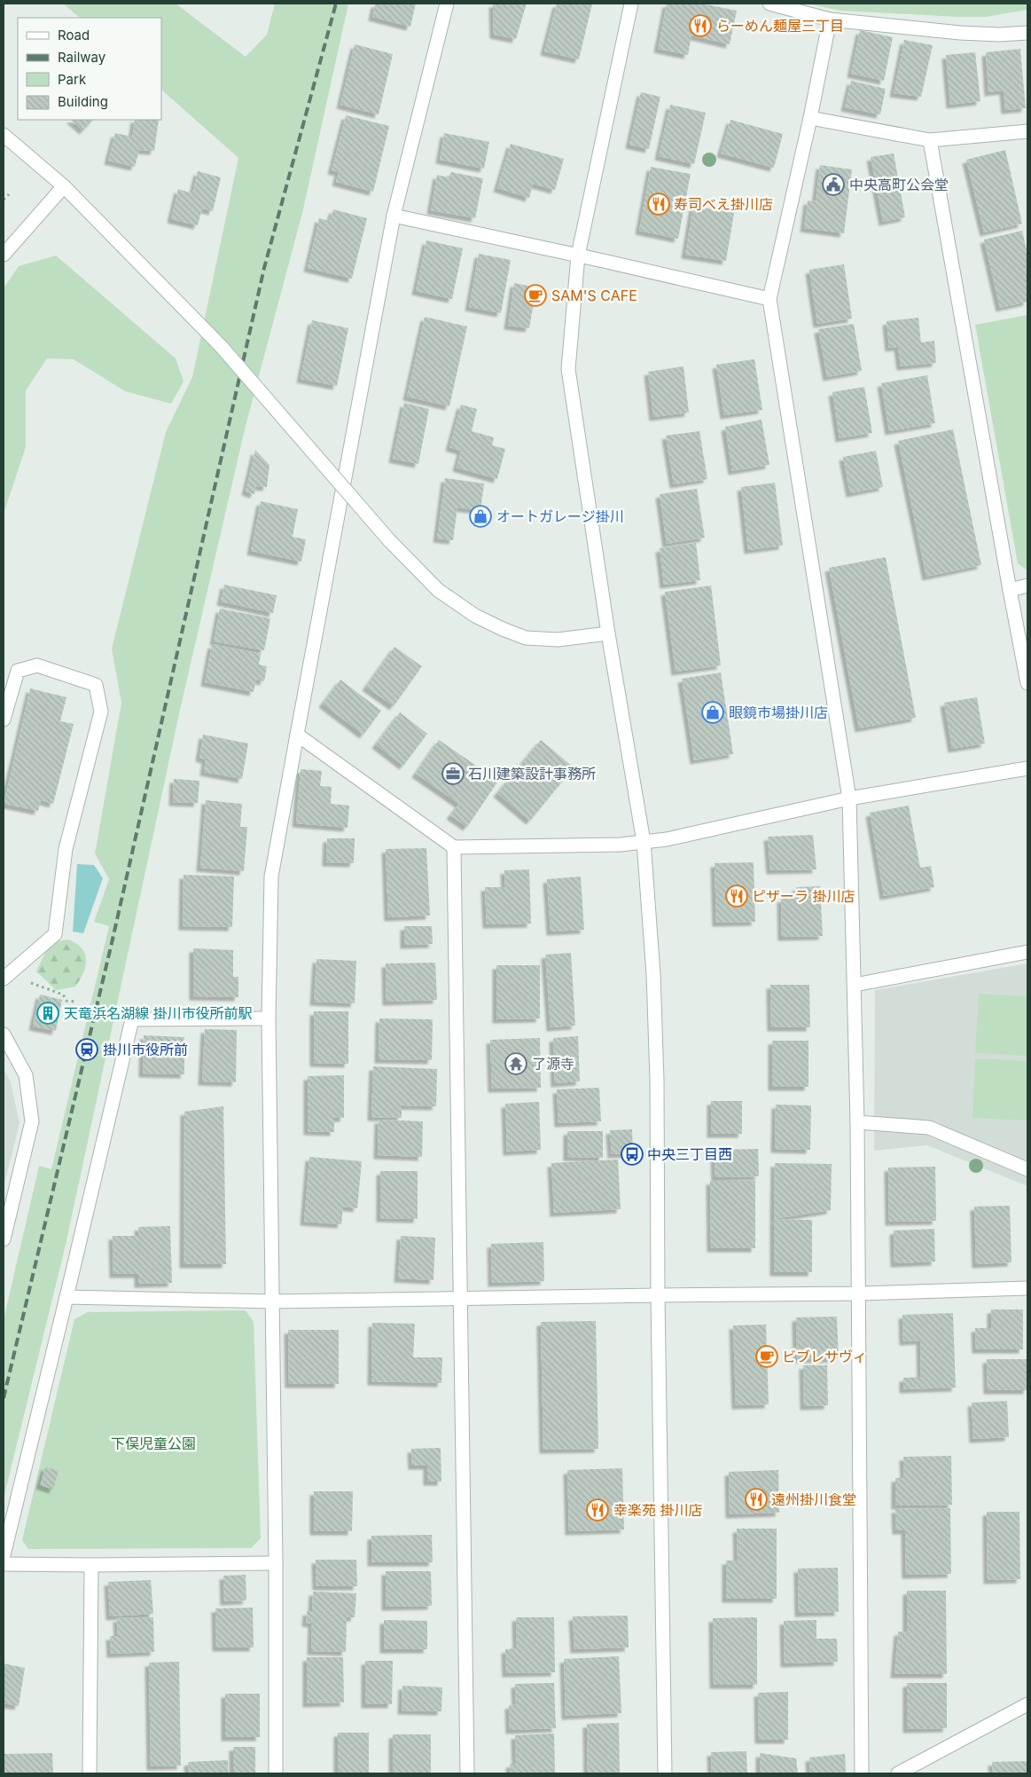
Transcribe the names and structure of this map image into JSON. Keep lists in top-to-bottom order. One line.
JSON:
{"parks":["下俣児童公園"],"places":{"restaurant":["らーめん麺屋三丁目","寿司べえ掛川店","ピザーラ 掛川店","遠州掛川食堂","幸楽苑 掛川店"],"public building":["中央高町公会堂"],"cafe":["SAM'S CAFE","ビブレサヴィ"],"shop":["オートガレージ掛川","眼鏡市場掛川店"],"office":["石川建築設計事務所"],"building":["天竜浜名湖線 掛川市役所前駅"],"station":["掛川市役所前"],"temple":["了源寺"],"bus stop":["中央三丁目西"]},"legend":["Road","Railway","Park","Building"]}
